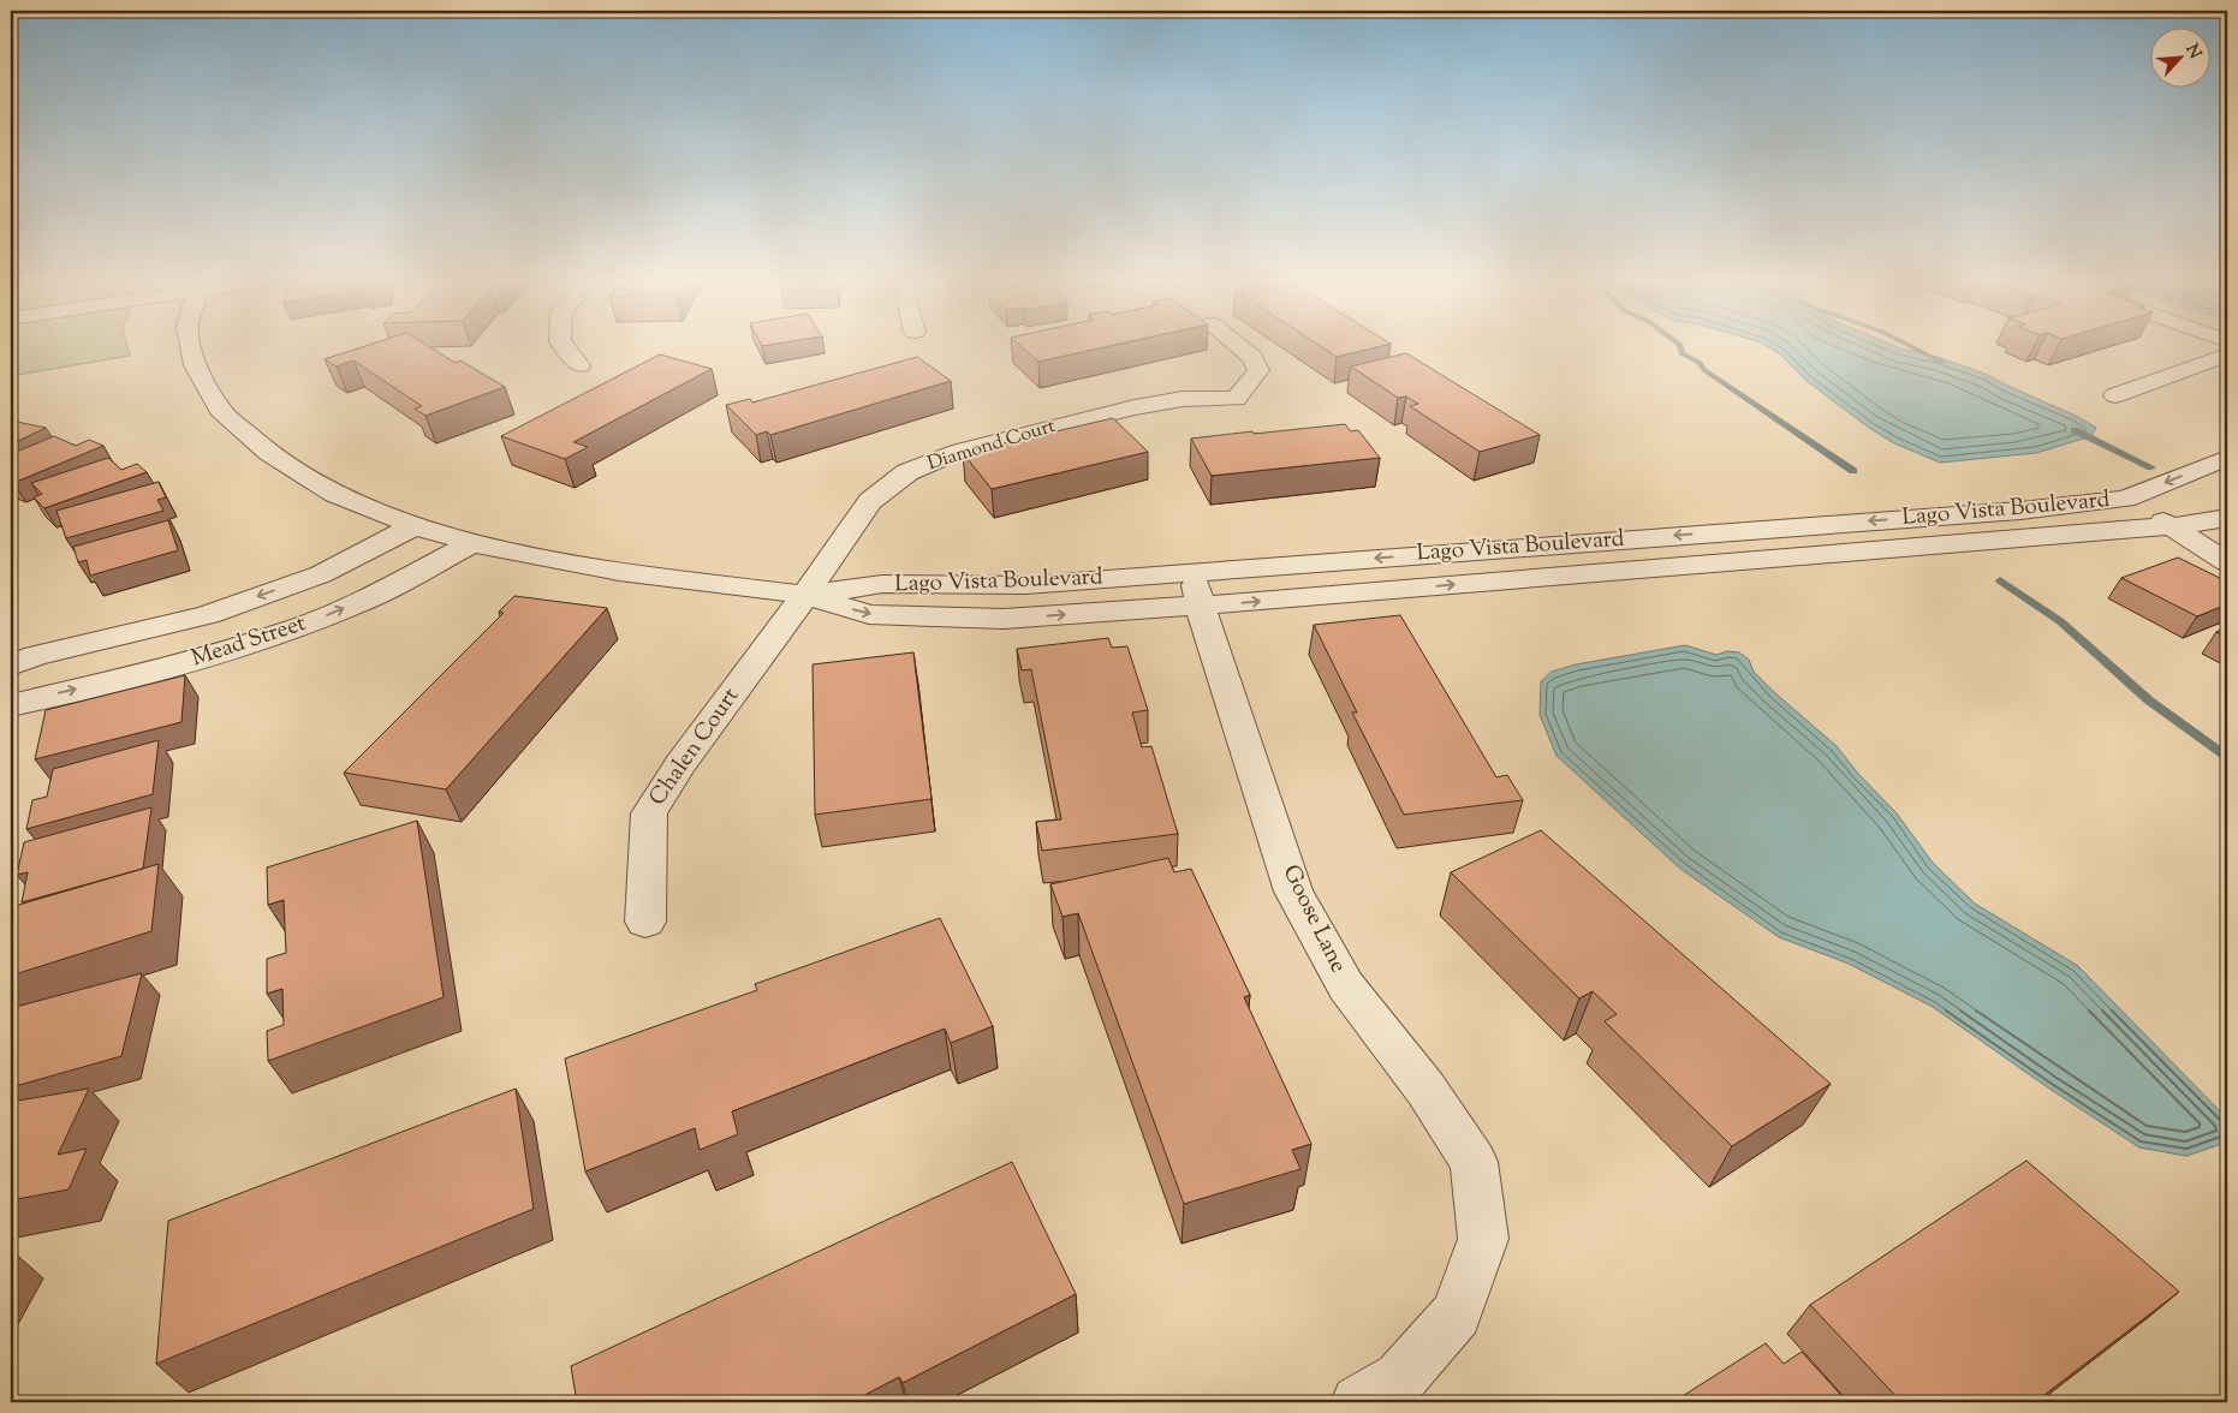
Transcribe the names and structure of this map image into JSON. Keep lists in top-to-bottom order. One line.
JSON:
{"streets":{"street":["Diamond Court","Lago Vista Boulevard","Mead Street","Chalen Court","Goose Lane"]},"crossings":[["Diamond Court","Lago Vista Boulevard"],["Diamond Court","Chalen Court"],["Lago Vista Boulevard","Mead Street"],["Lago Vista Boulevard","Chalen Court"],["Lago Vista Boulevard","Goose Lane"]],"north":"top right"}
